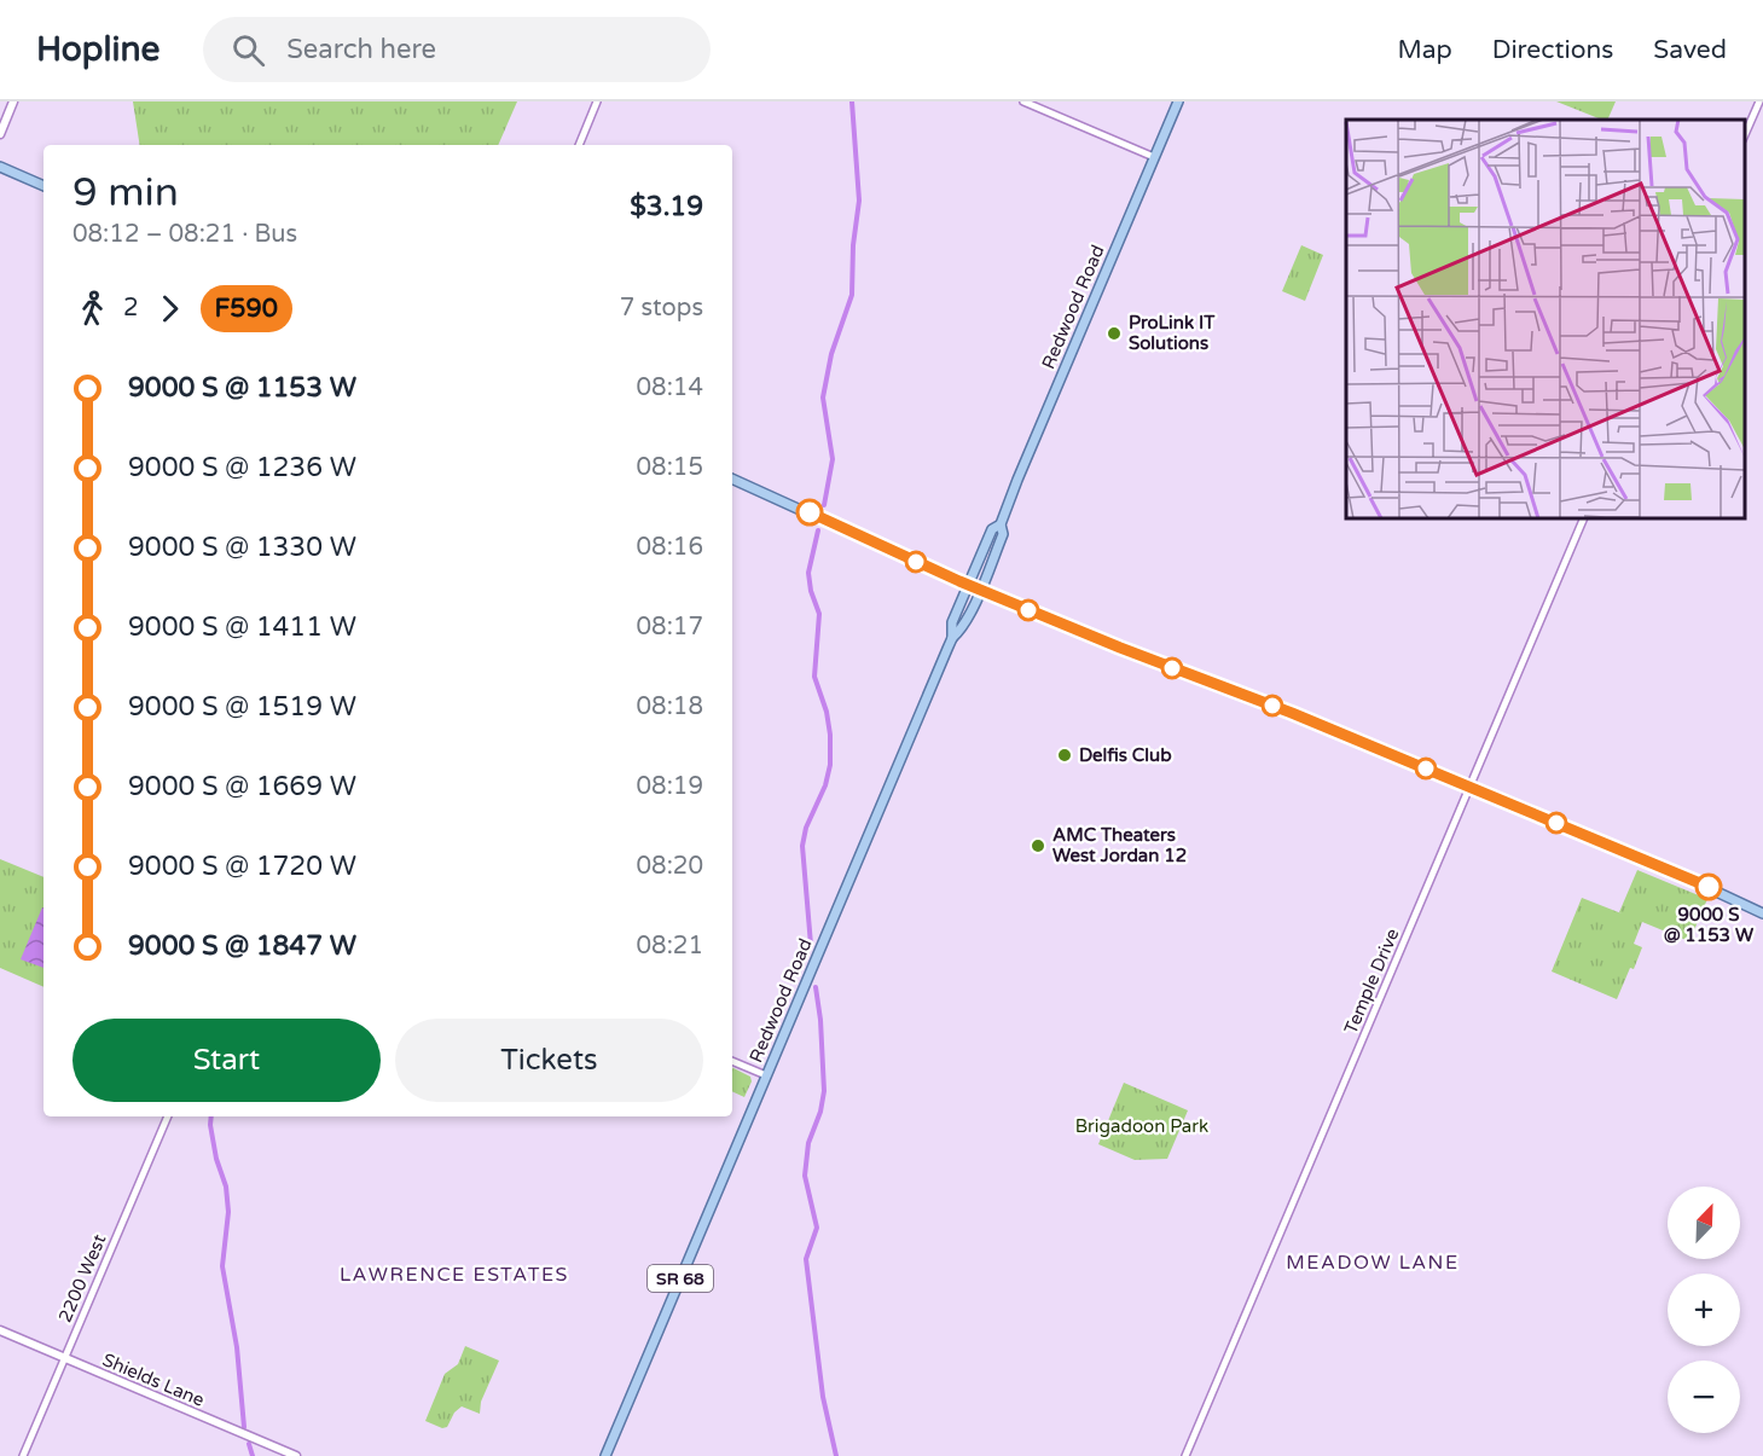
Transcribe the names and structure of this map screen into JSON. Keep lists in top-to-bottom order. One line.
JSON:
{"streets":{"main road":["Redwood Road","SR 68","Shields Lane"],"street":["Temple Drive","2200 West"]},"crossings":[["2200 West","Shields Lane"]],"districts":["MEADOW LANE","LAWRENCE ESTATES"],"parks":["Brigadoon Park"],"places":["ProLink IT Solutions","Delfis Club","AMC Theaters West Jordan 12","9000 S @ 1153 W"],"lines":["bus line F590"],"north":"top right","page":{"header":"Hopline","search":"Search here","nav":["Map","Directions","Saved"],"heading":["9 min","08:12 – 08:21 · Bus","$3.19"],"legs":["2","F590","7 stops"],"list":[{"name":"9000 S @ 1153 W","value":"08:14"},{"name":"9000 S @ 1236 W","value":"08:15"},{"name":"9000 S @ 1330 W","value":"08:16"},{"name":"9000 S @ 1411 W","value":"08:17"},{"name":"9000 S @ 1519 W","value":"08:18"},{"name":"9000 S @ 1669 W","value":"08:19"},{"name":"9000 S @ 1720 W","value":"08:20"},{"name":"9000 S @ 1847 W","value":"08:21"}],"buttons":["Start","Tickets"],"map_buttons":["+","−"]}}
